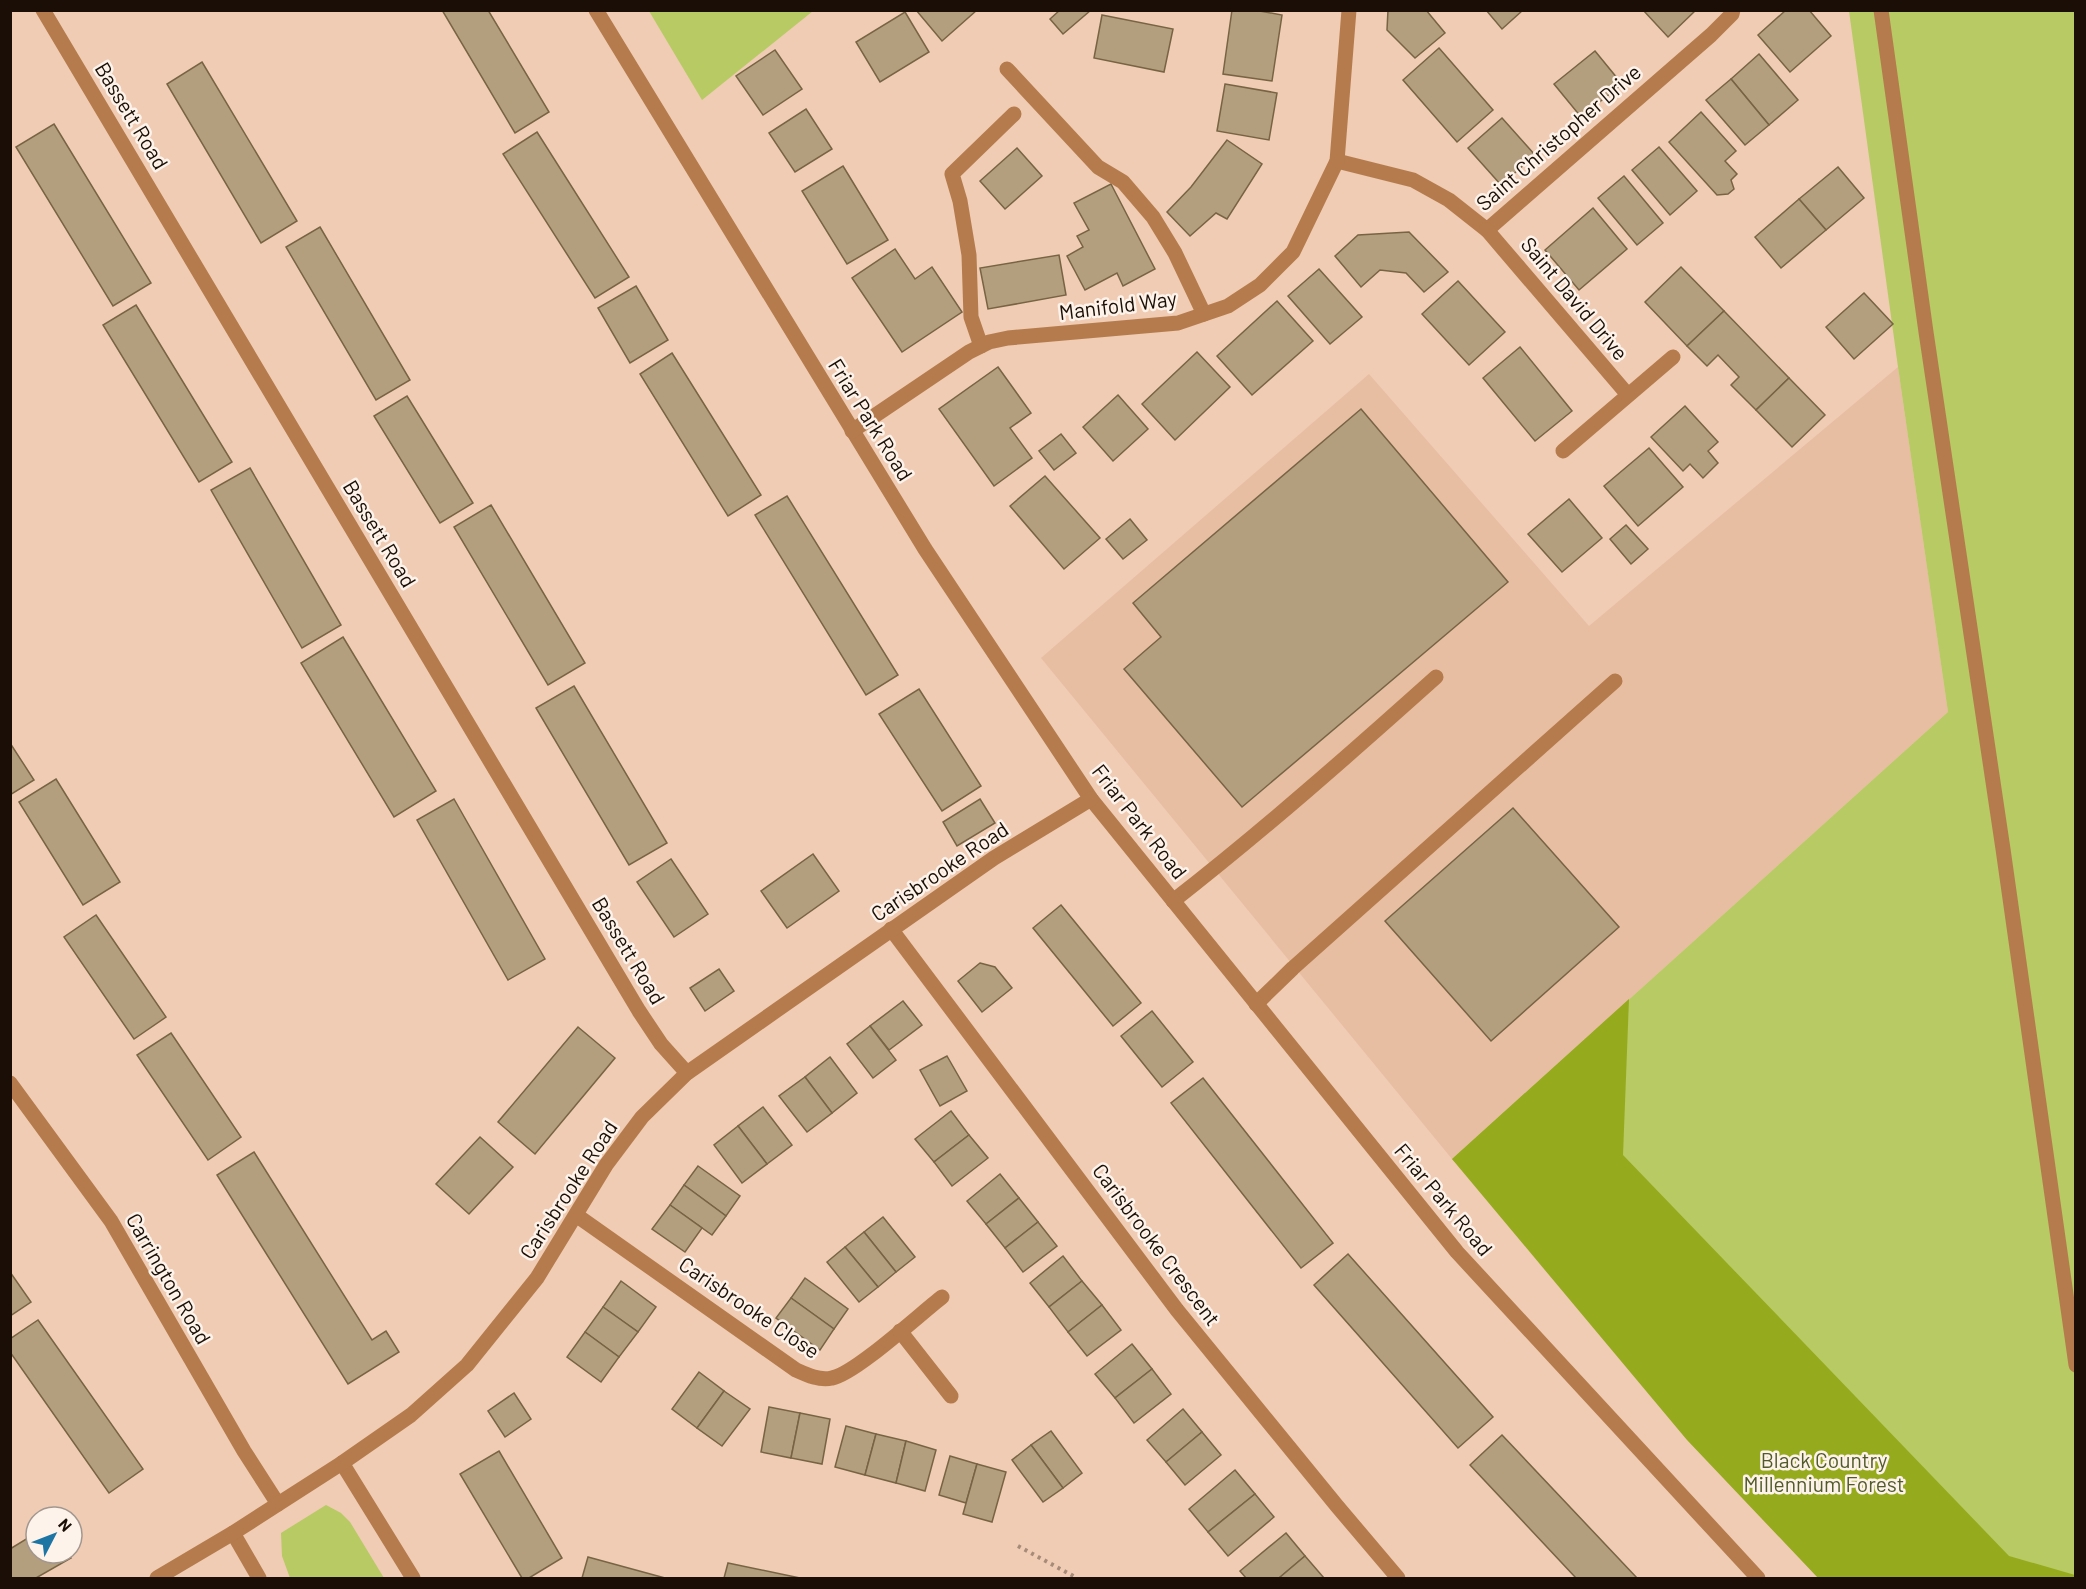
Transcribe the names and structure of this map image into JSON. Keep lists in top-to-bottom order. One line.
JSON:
{"streets":{"street":["Bassett Road","Saint Christopher Drive","Saint David Drive","Manifold Way","Friar Park Road","Carisbrooke Road","Carisbrooke Crescent","Carrington Road","Carisbrooke Close"]},"crossings":[["Bassett Road","Carisbrooke Road"],["Saint Christopher Drive","Saint David Drive"],["Saint Christopher Drive","Manifold Way"],["Manifold Way","Friar Park Road"],["Friar Park Road","Carisbrooke Road"],["Carisbrooke Road","Carisbrooke Crescent"],["Carisbrooke Road","Carrington Road"],["Carisbrooke Road","Carisbrooke Close"]],"parks":["Black Country Millennium Forest"],"north":"top right"}
